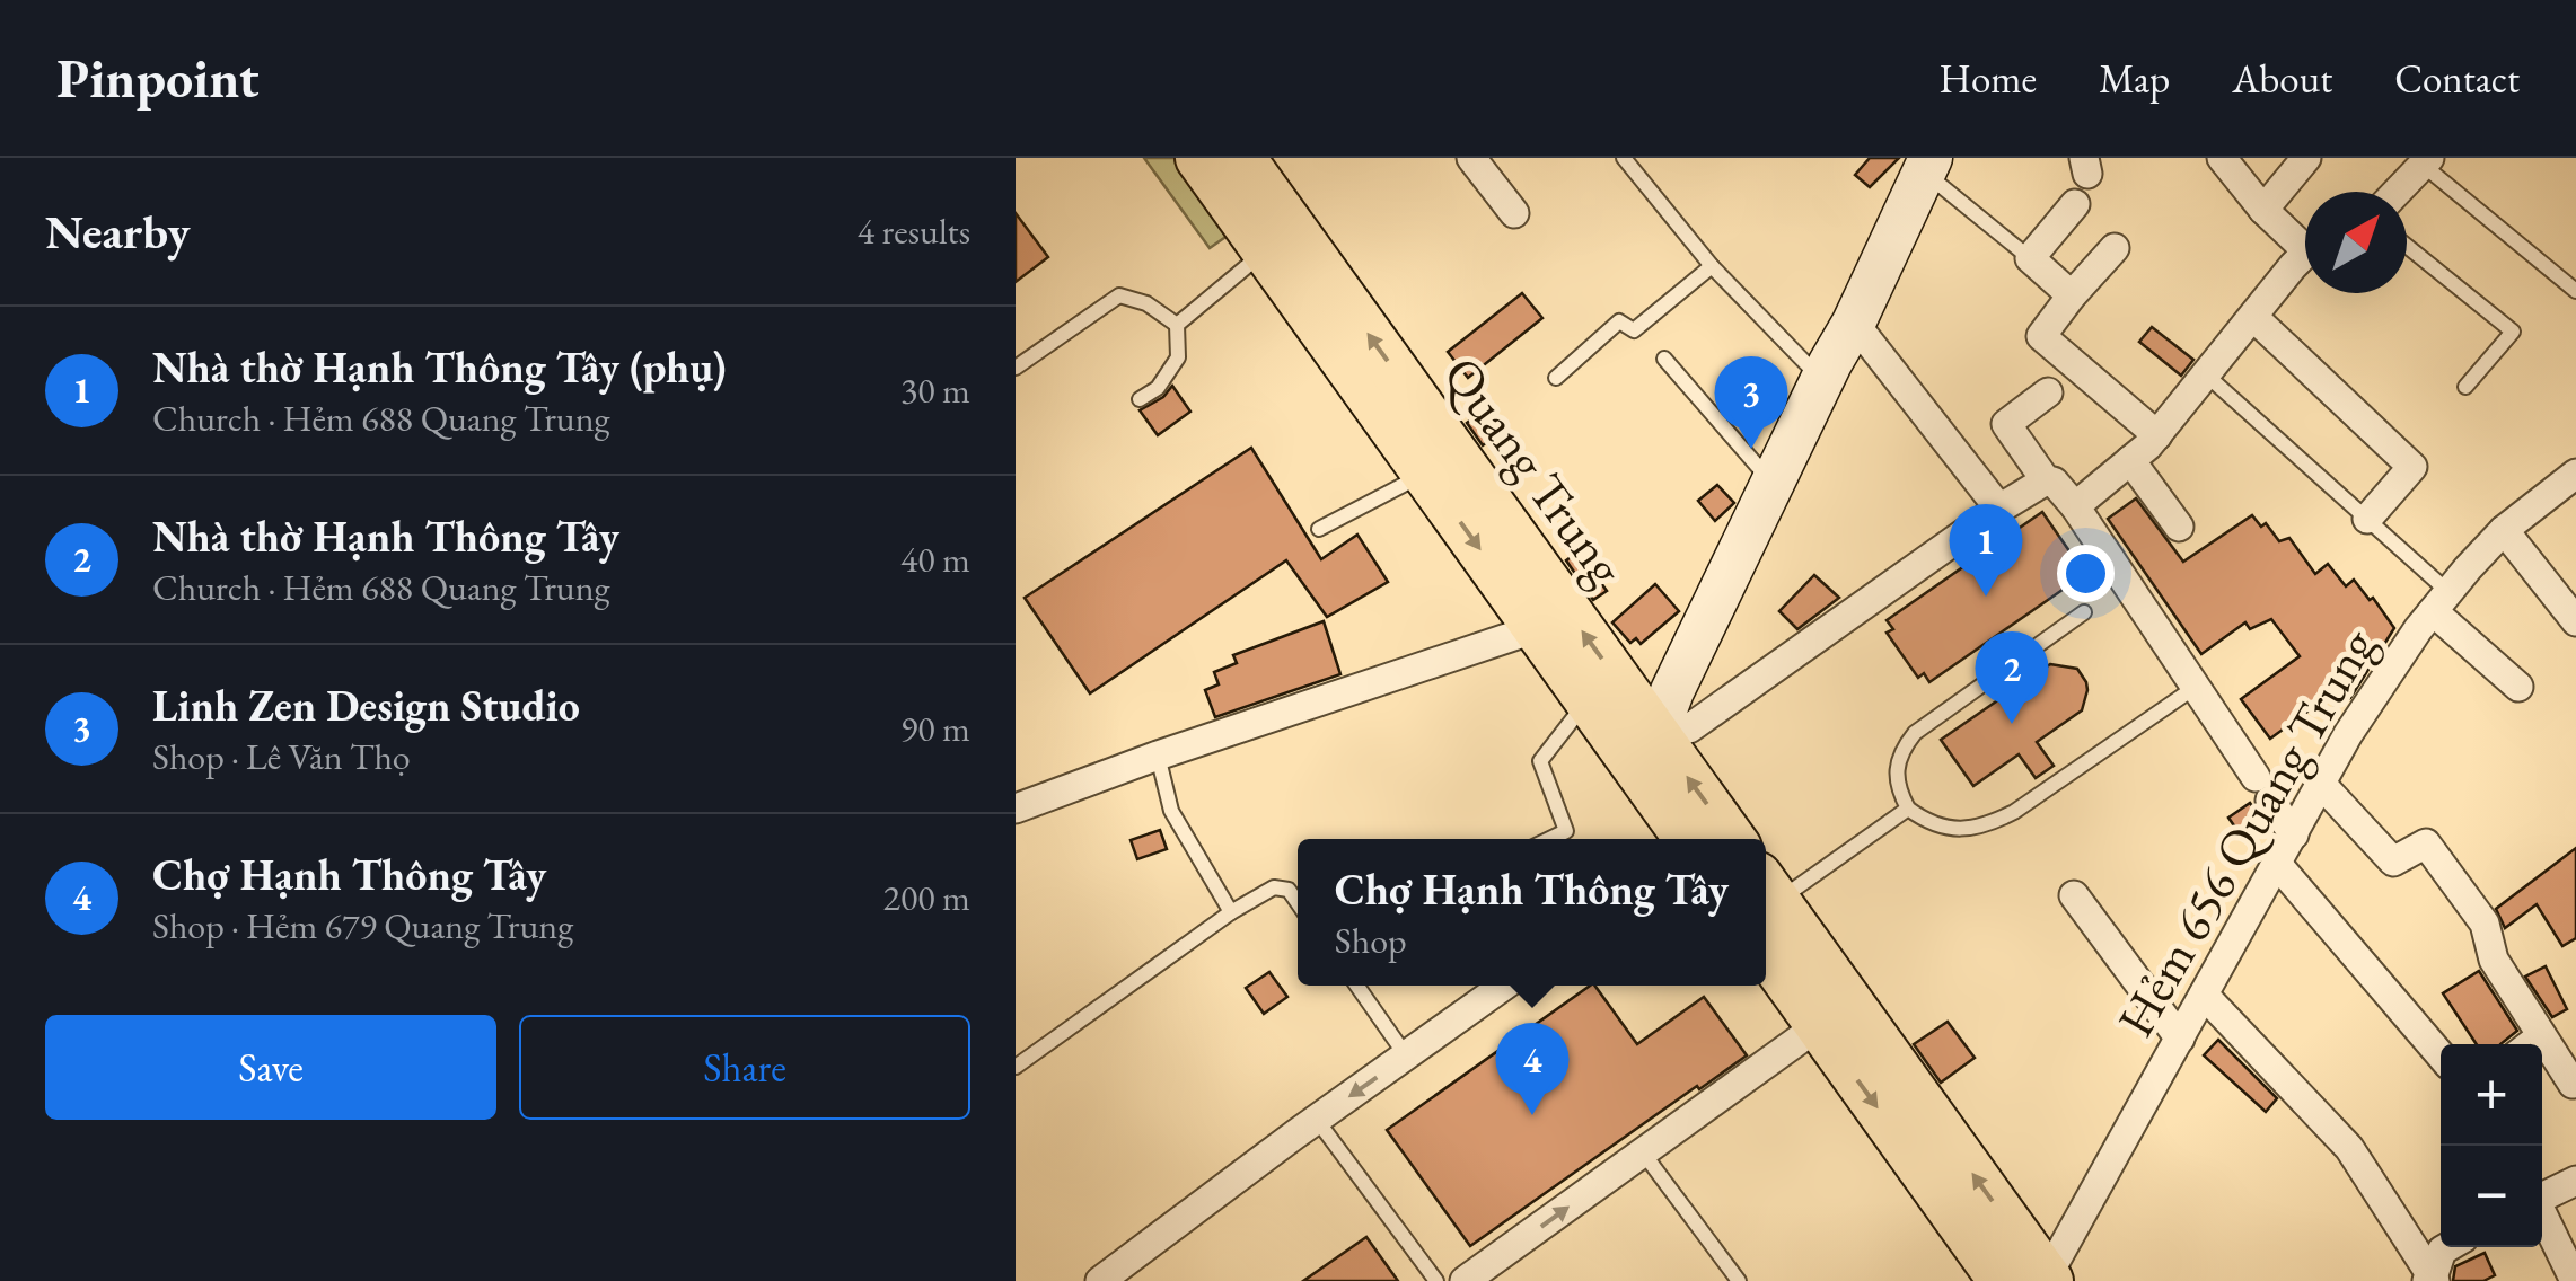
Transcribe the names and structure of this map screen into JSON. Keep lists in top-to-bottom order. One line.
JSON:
{"streets":{"main road":["Quang Trung"],"street":["Hẻm 656 Quang Trung"]},"north":"top right","page":{"header":"Pinpoint","nav":["Home","Map","About","Contact"],"heading":["Nearby","4 results"],"list":[{"mark":"1","name":"Nhà thờ Hạnh Thông Tây (phụ)","note":"Church · Hẻm 688 Quang Trung","value":"30 m"},{"mark":"2","name":"Nhà thờ Hạnh Thông Tây","note":"Church · Hẻm 688 Quang Trung","value":"40 m"},{"mark":"3","name":"Linh Zen Design Studio","note":"Shop · Lê Văn Thọ","value":"90 m"},{"mark":"4","name":"Chợ Hạnh Thông Tây","note":"Shop · Hẻm 679 Quang Trung","value":"200 m"}],"pins":["3","1","2","4"],"popup":["Chợ Hạnh Thông Tây","Shop"],"buttons":["Save","Share"],"map_buttons":["+","−"]}}
